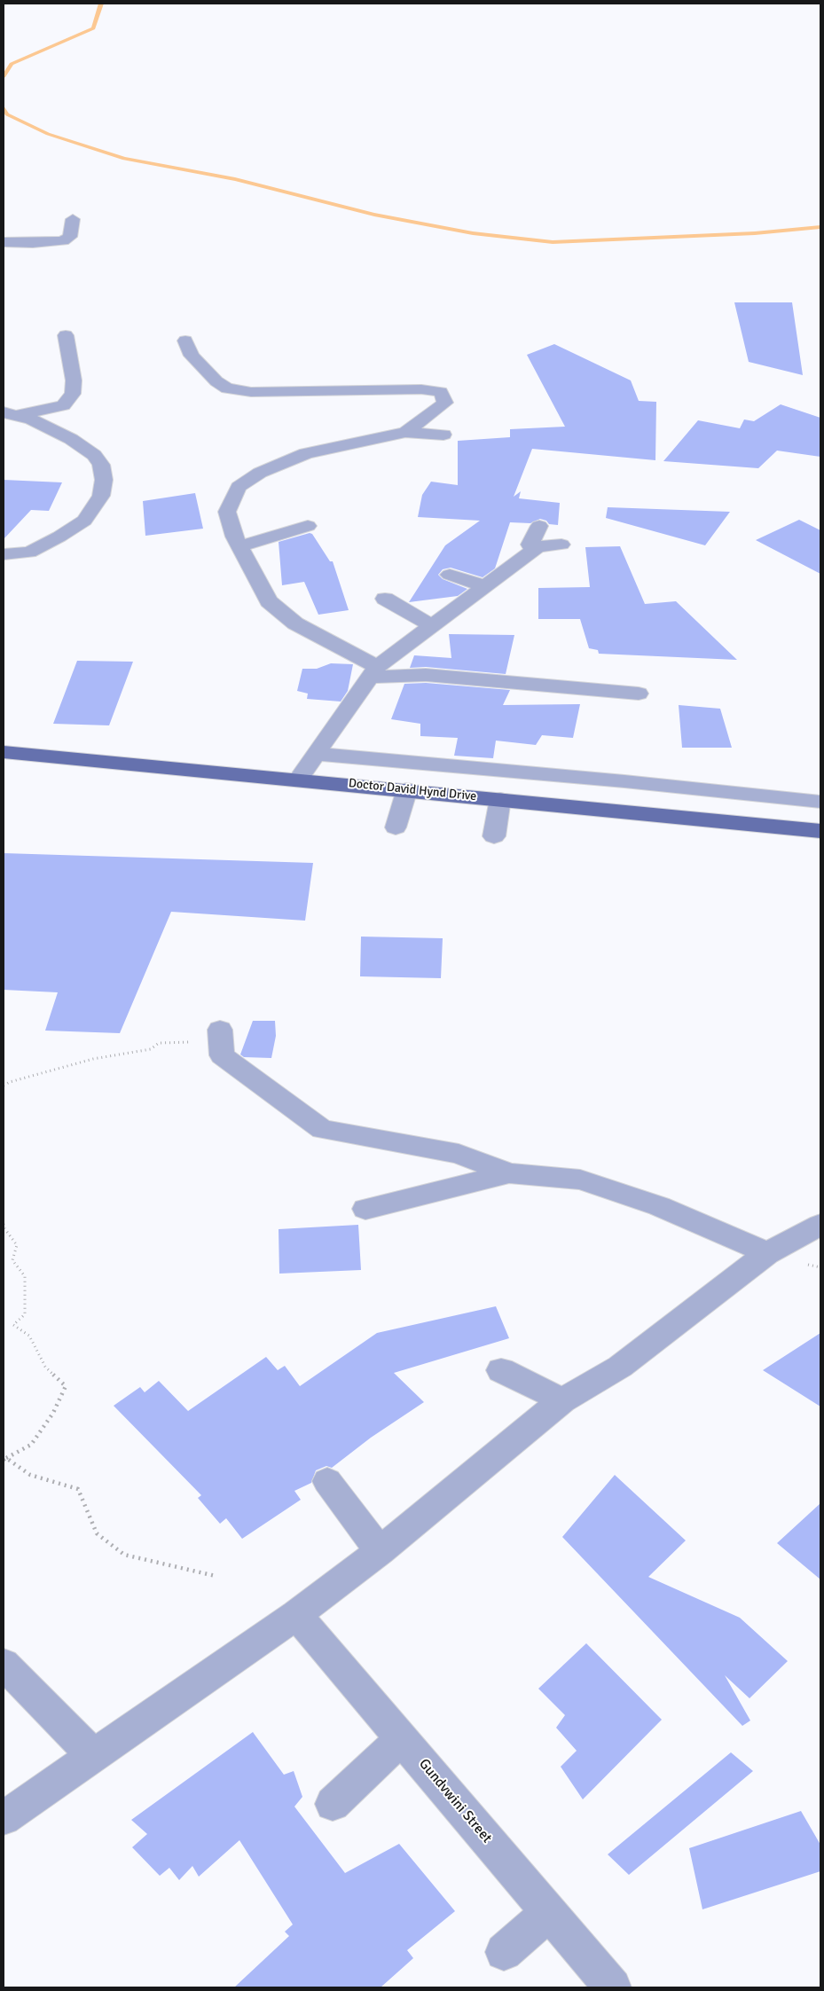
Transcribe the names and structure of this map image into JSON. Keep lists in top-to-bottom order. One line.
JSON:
{"streets":{"main road":["Doctor David Hynd Drive"],"street":["Gundvwini Street"]}}
